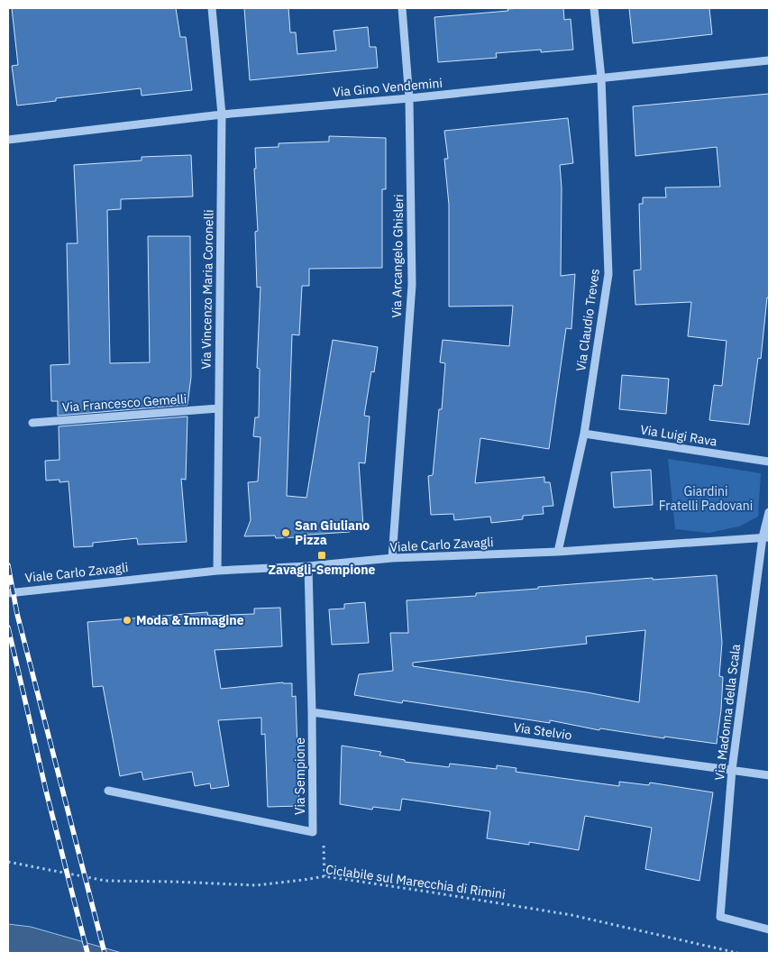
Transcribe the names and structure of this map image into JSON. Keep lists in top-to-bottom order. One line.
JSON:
{"streets":{"street":["Via Gino Vendemini","Via Arcangelo Ghisleri","Via Vincenzo Maria Coronelli","Via Claudio Treves","Via Francesco Gemelli","Via Luigi Rava","Viale Carlo Zavagli","Via Madonna della Scala","Via Stelvio","Via Sempione"],"path":["Ciclabile sul Marecchia di Rimini"]},"crossings":[["Via Gino Vendemini","Via Arcangelo Ghisleri"],["Via Gino Vendemini","Via Vincenzo Maria Coronelli"],["Via Gino Vendemini","Via Claudio Treves"],["Via Arcangelo Ghisleri","Viale Carlo Zavagli"],["Via Vincenzo Maria Coronelli","Via Francesco Gemelli"],["Via Vincenzo Maria Coronelli","Viale Carlo Zavagli"],["Via Claudio Treves","Via Luigi Rava"],["Via Claudio Treves","Viale Carlo Zavagli"],["Viale Carlo Zavagli","Via Madonna della Scala"],["Viale Carlo Zavagli","Via Sempione"],["Via Madonna della Scala","Via Stelvio"],["Via Stelvio","Via Sempione"]],"parks":["Giardini Fratelli Padovani"],"places":{"other":["San Giuliano Pizza","Moda & Immagine"],"transit":["Zavagli-Sempione"]}}
